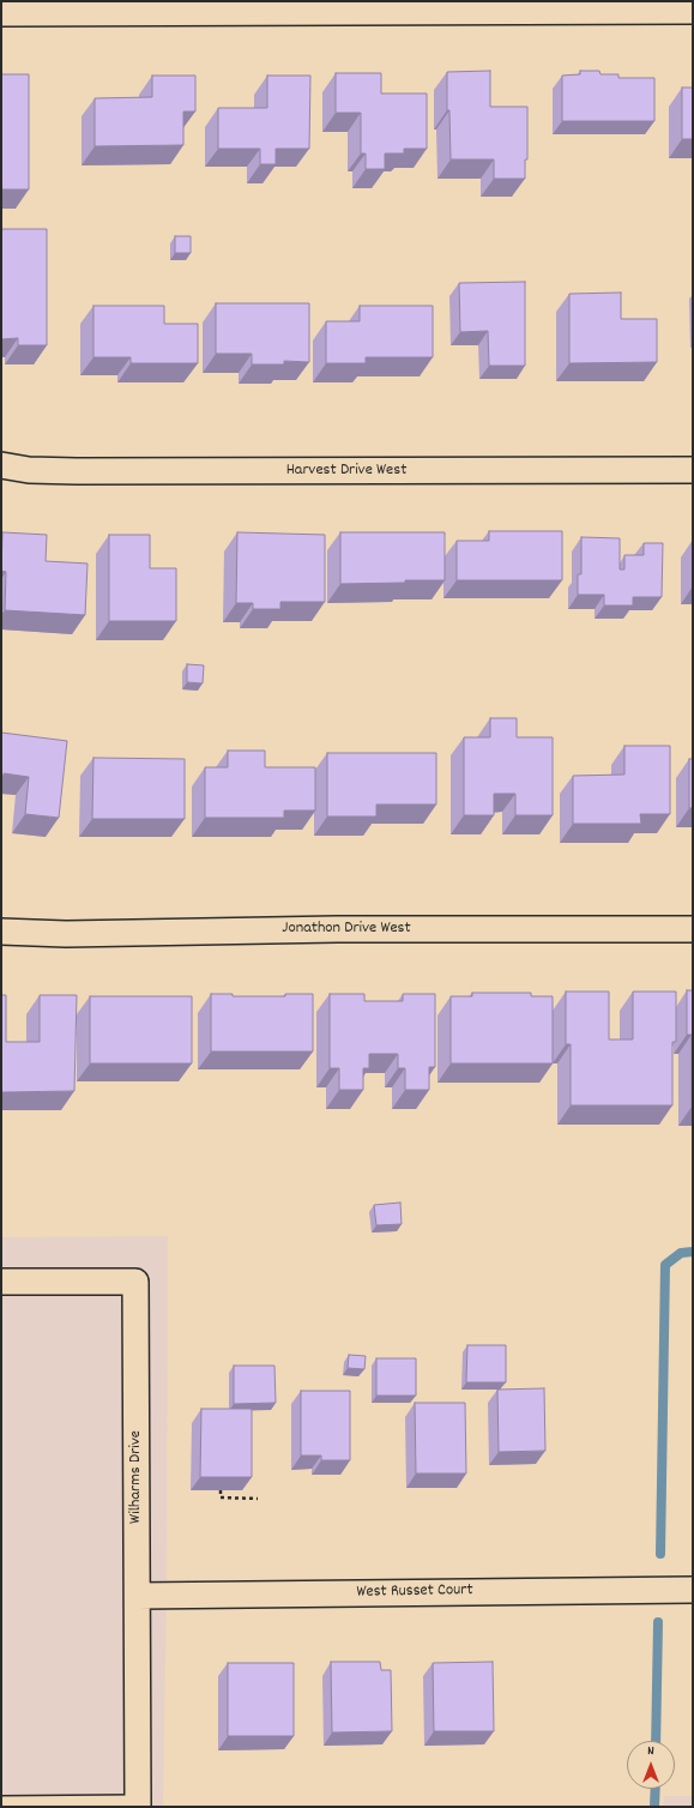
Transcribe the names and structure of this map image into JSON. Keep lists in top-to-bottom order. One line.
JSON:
{"streets":{"street":["Harvest Drive West","Jonathon Drive West","Wilharms Drive","West Russet Court"]},"crossings":[["Wilharms Drive","West Russet Court"]],"north":"top"}
